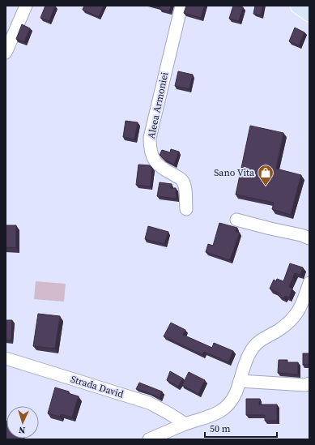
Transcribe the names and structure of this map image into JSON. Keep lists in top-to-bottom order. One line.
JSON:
{"streets":{"street":["Aleea Armoniei","Strada David"]},"places":{"shop":["Sano Vita"]},"scale_bar":"50 m","north":"bottom"}
